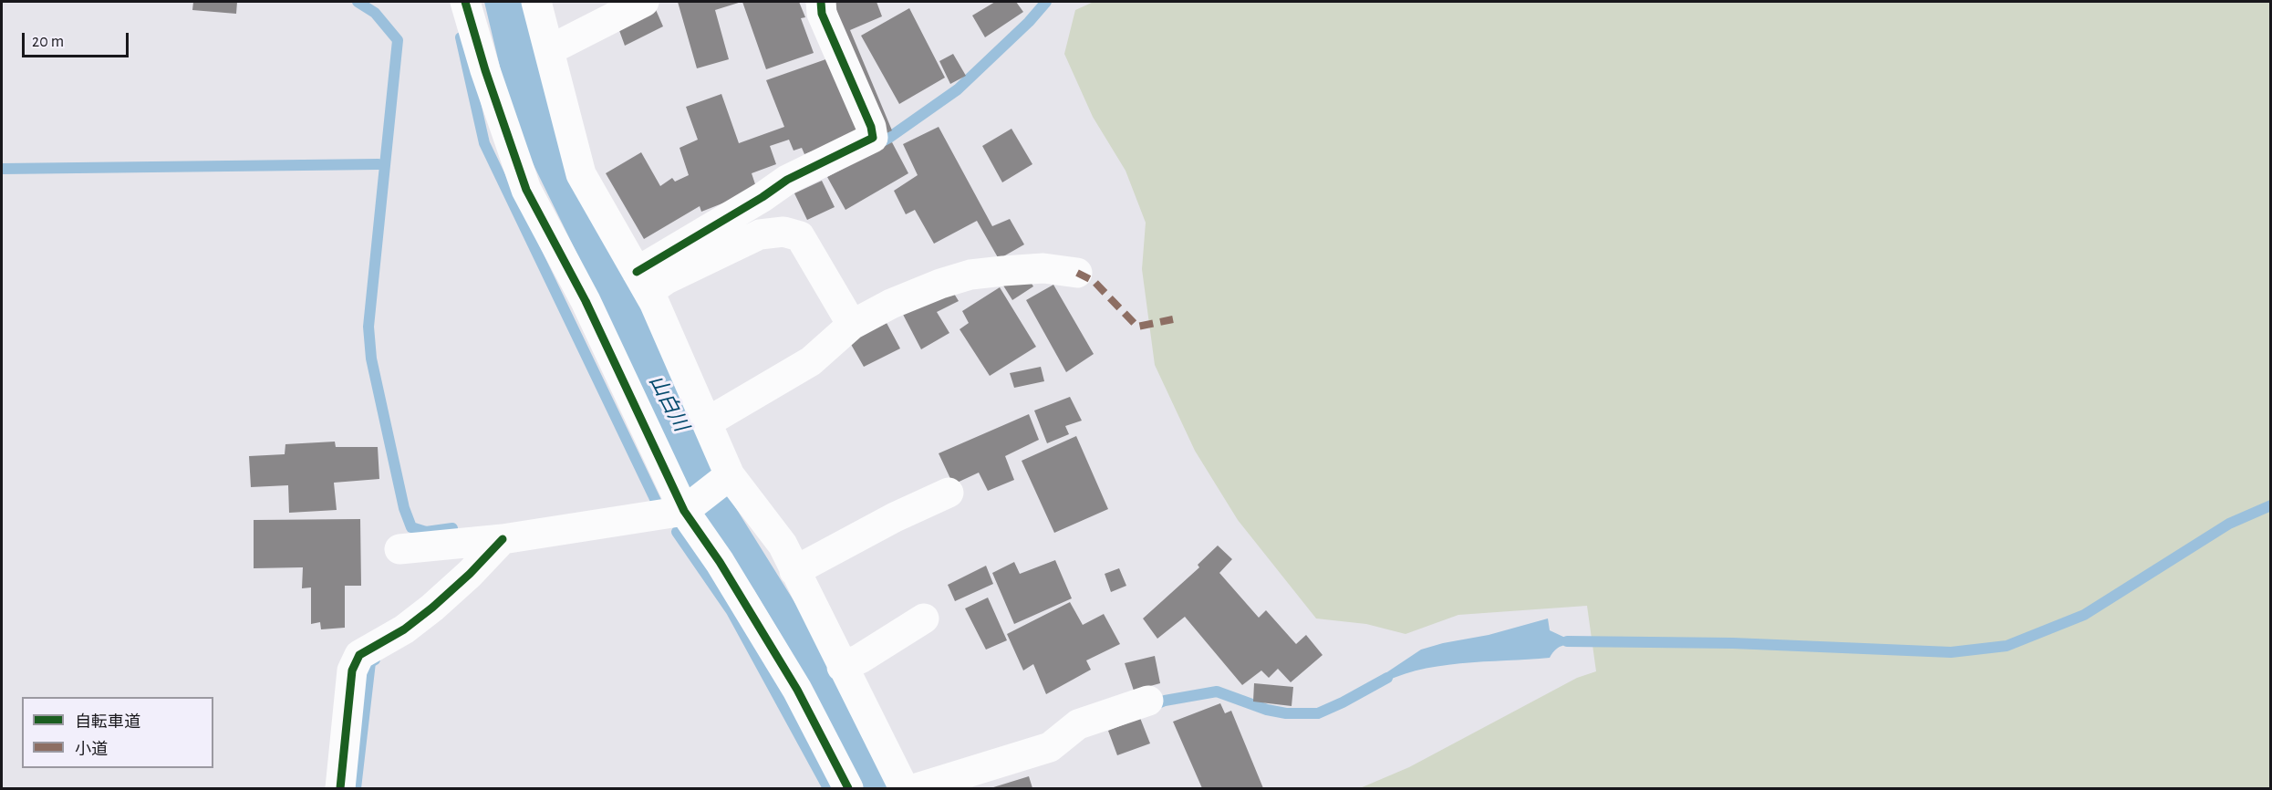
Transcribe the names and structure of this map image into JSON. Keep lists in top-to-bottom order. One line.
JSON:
{"water":["山白川"],"legend":["自転車道","小道"],"scale_bar":"20 m"}
